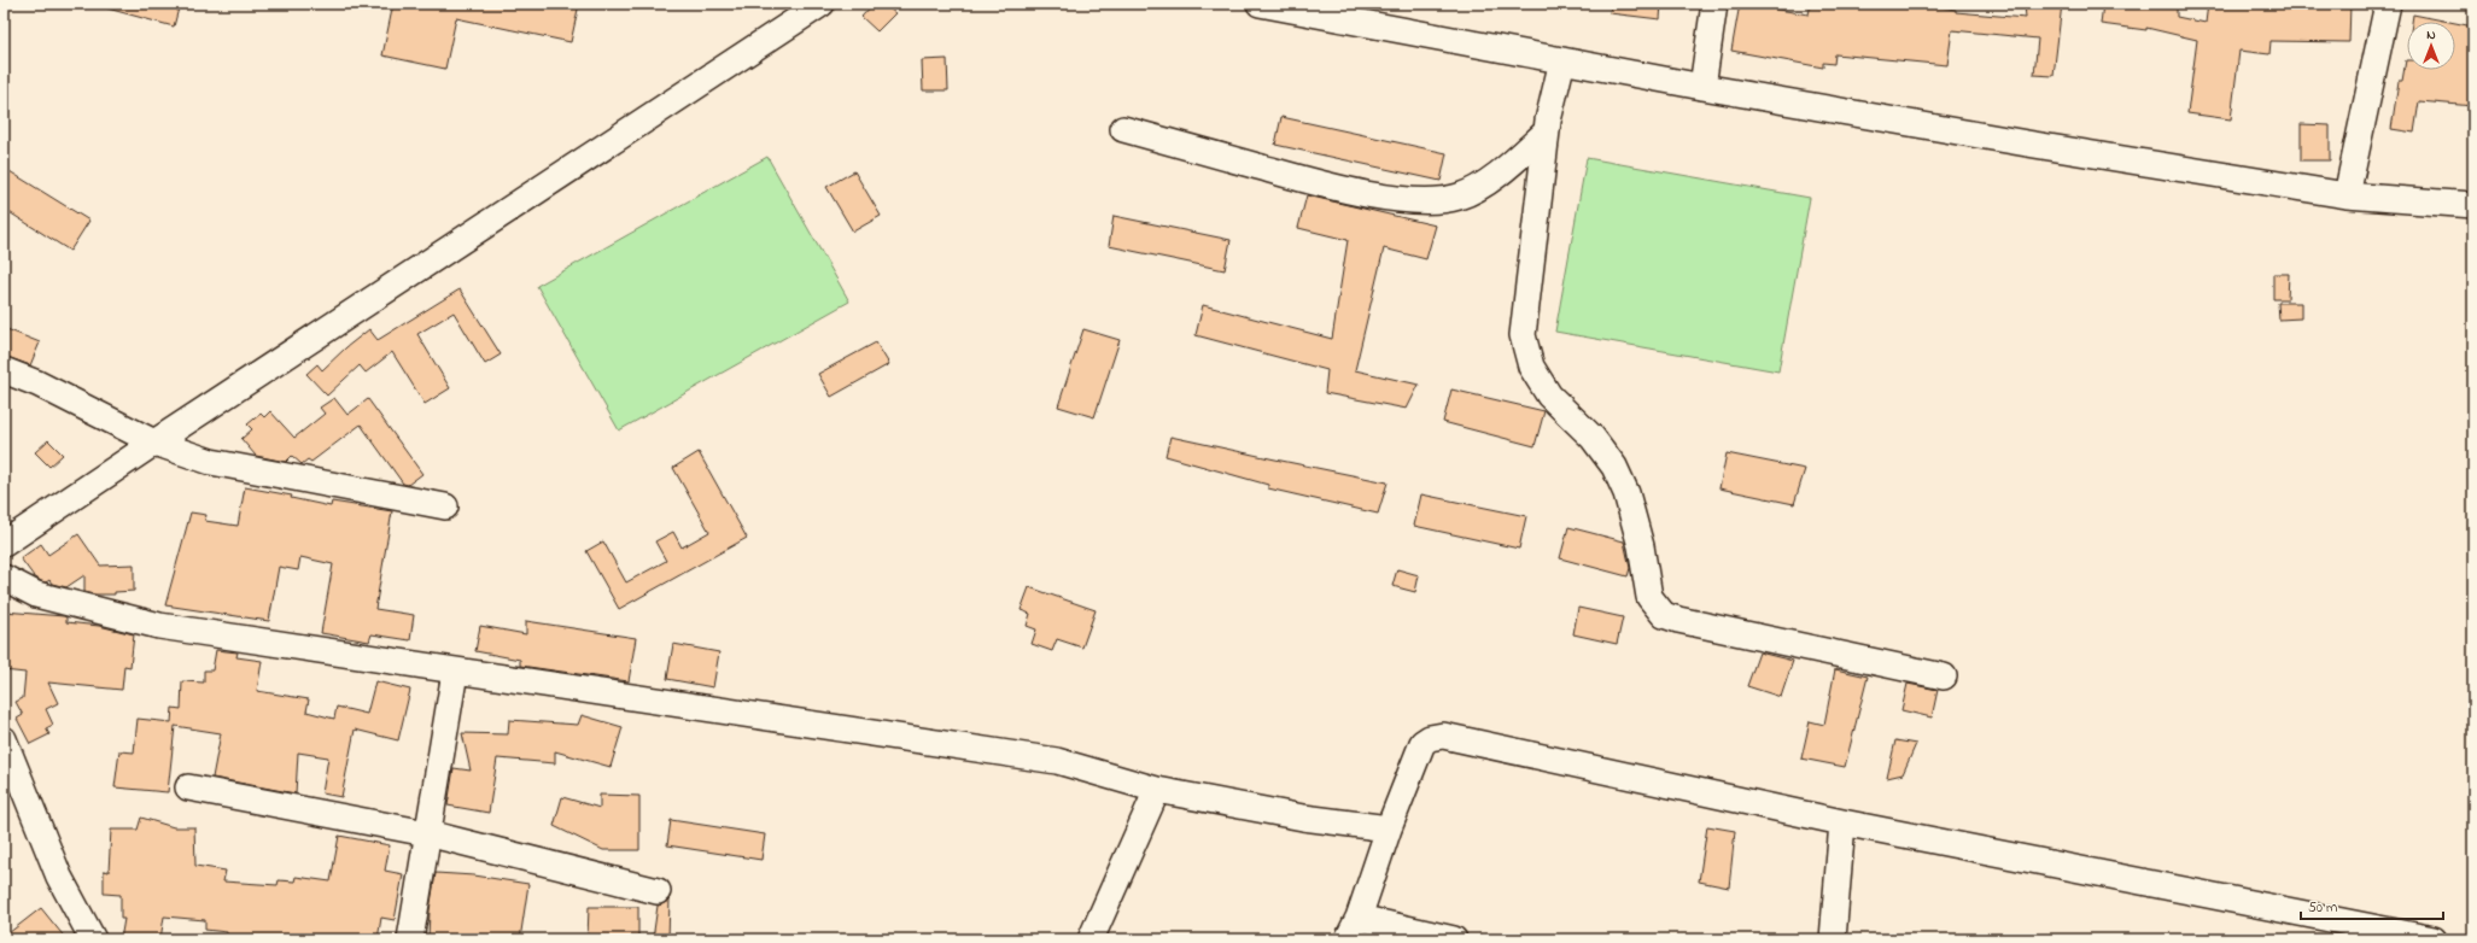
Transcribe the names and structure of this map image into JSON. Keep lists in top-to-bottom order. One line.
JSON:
{"scale_bar":"50 m","north":"top"}
